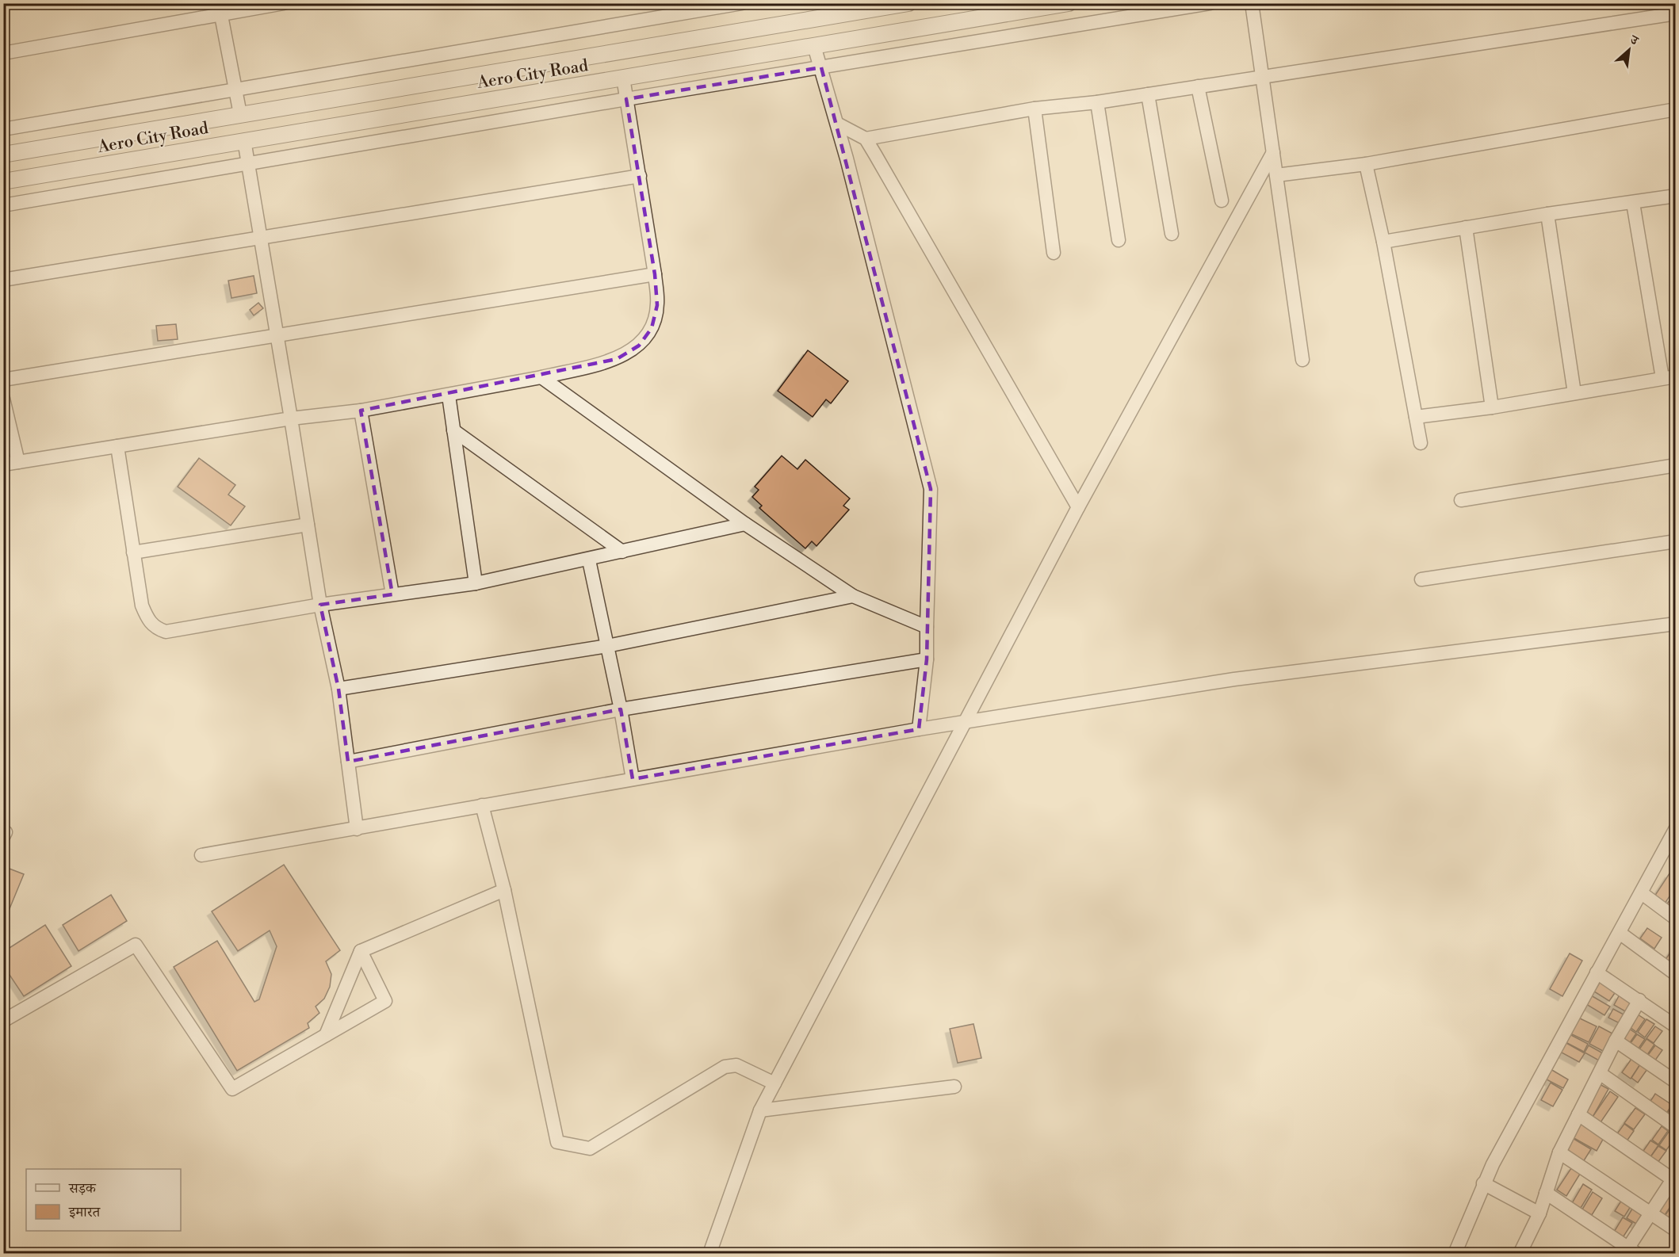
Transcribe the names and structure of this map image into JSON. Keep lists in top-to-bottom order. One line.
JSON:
{"streets":{"street":["Aero City Road"]},"legend":["सड़क","इमारत"],"north":"top right"}
